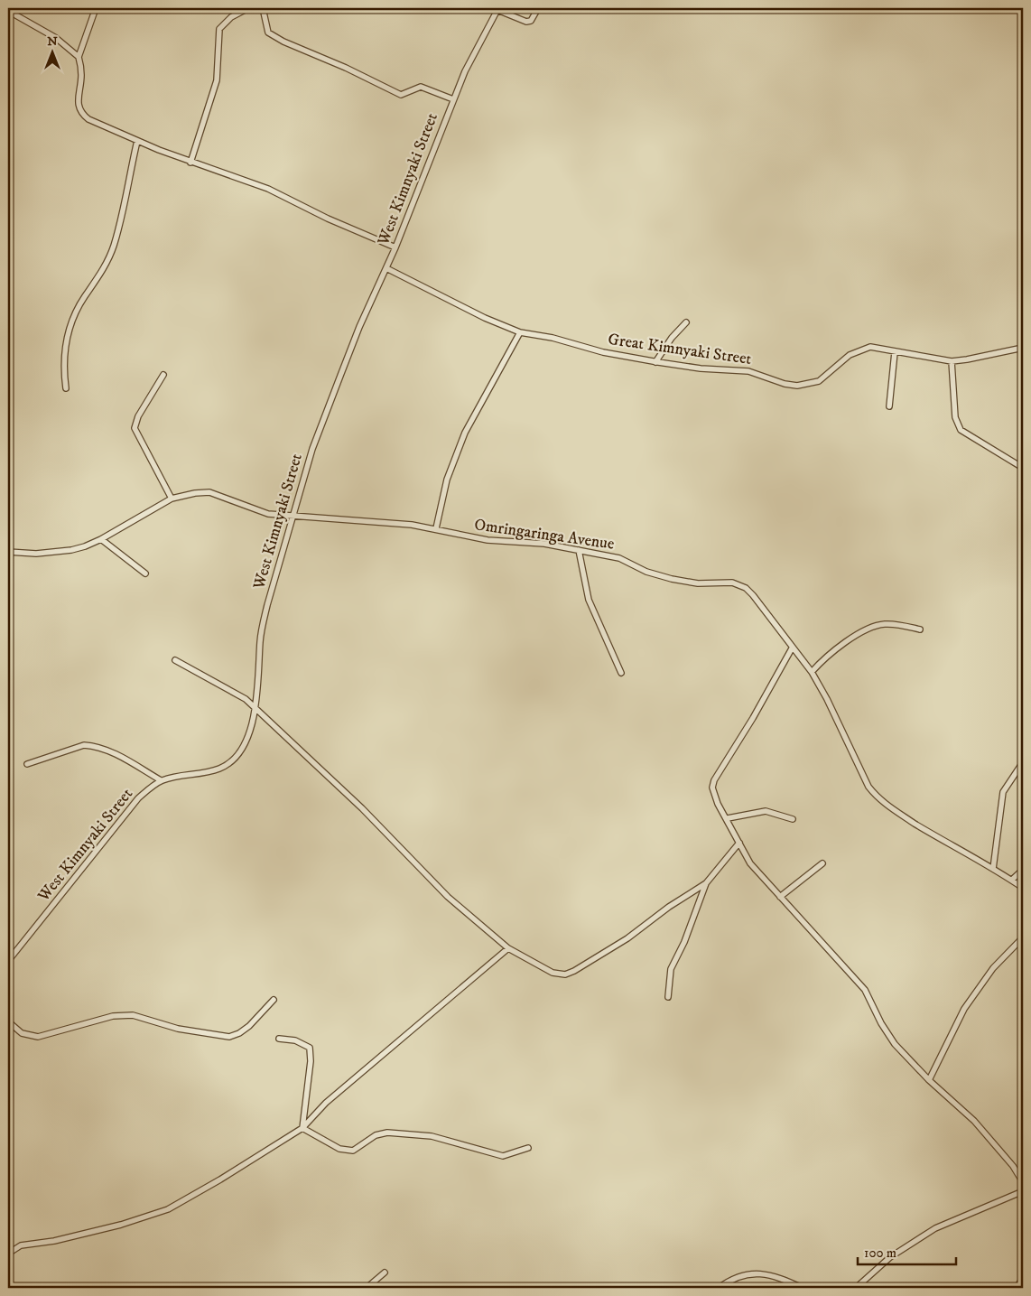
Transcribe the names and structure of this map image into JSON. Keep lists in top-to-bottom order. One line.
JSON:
{"streets":{"street":["West Kimnyaki Street","Great Kimnyaki Street","Omringaringa Avenue"]},"crossings":[["West Kimnyaki Street","Great Kimnyaki Street"],["West Kimnyaki Street","Omringaringa Avenue"]],"scale_bar":"100 m","north":"top"}
